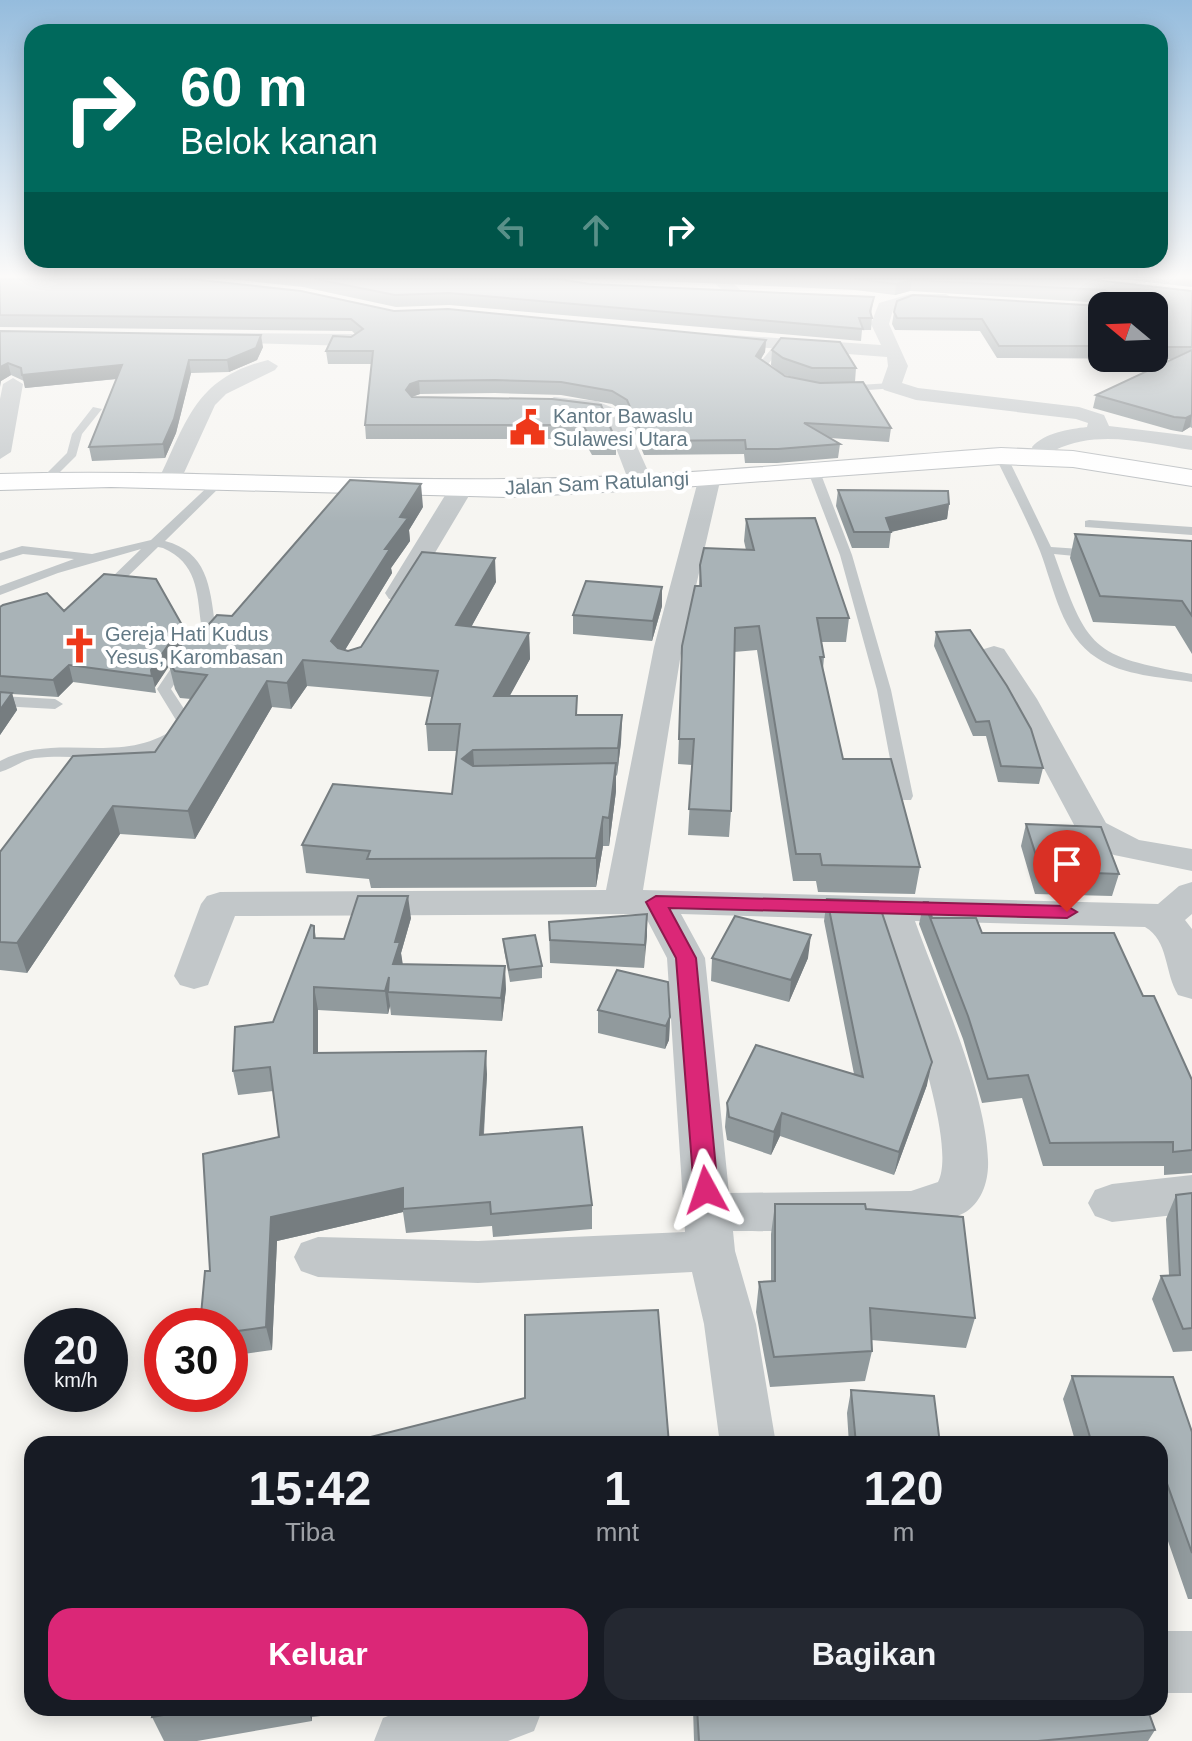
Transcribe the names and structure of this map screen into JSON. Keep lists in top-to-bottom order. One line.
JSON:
{"streets":{"highway":["Jalan Sam Ratulangi"]},"places":{"public building":["Kantor Bawaslu Sulawesi Utara"],"church":["Gereja Hati Kudus Yesus, Karombasan"]},"north":"left","page":{"turn":["60 m","Belok kanan"],"speed":"20 km/h","limit":"30","eta":["15:42","Tiba","1","mnt","120","m"],"buttons":["Keluar","Bagikan"]}}
